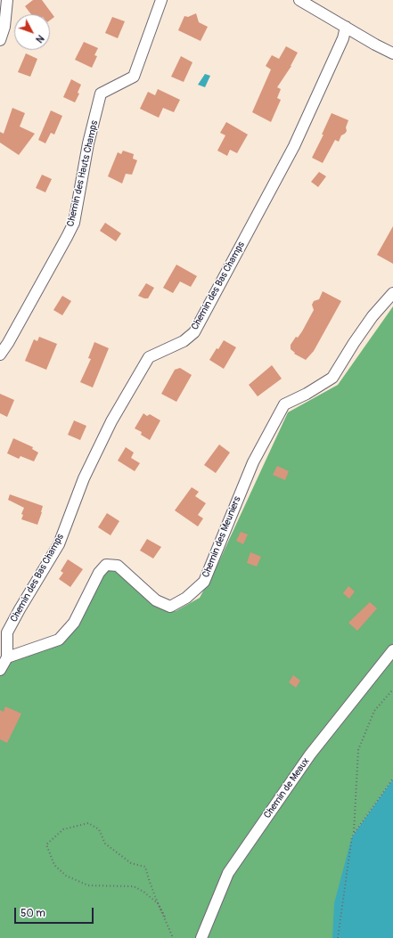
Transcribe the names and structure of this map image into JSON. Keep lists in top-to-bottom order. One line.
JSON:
{"streets":{"street":["Chemin des Hauts Champs","Chemin des Bas Champs","Chemin des Meuniers","Chemin de Meaux"]},"crossings":[["Chemin des Bas Champs","Chemin des Meuniers"]],"scale_bar":"50 m","north":"bottom right"}
